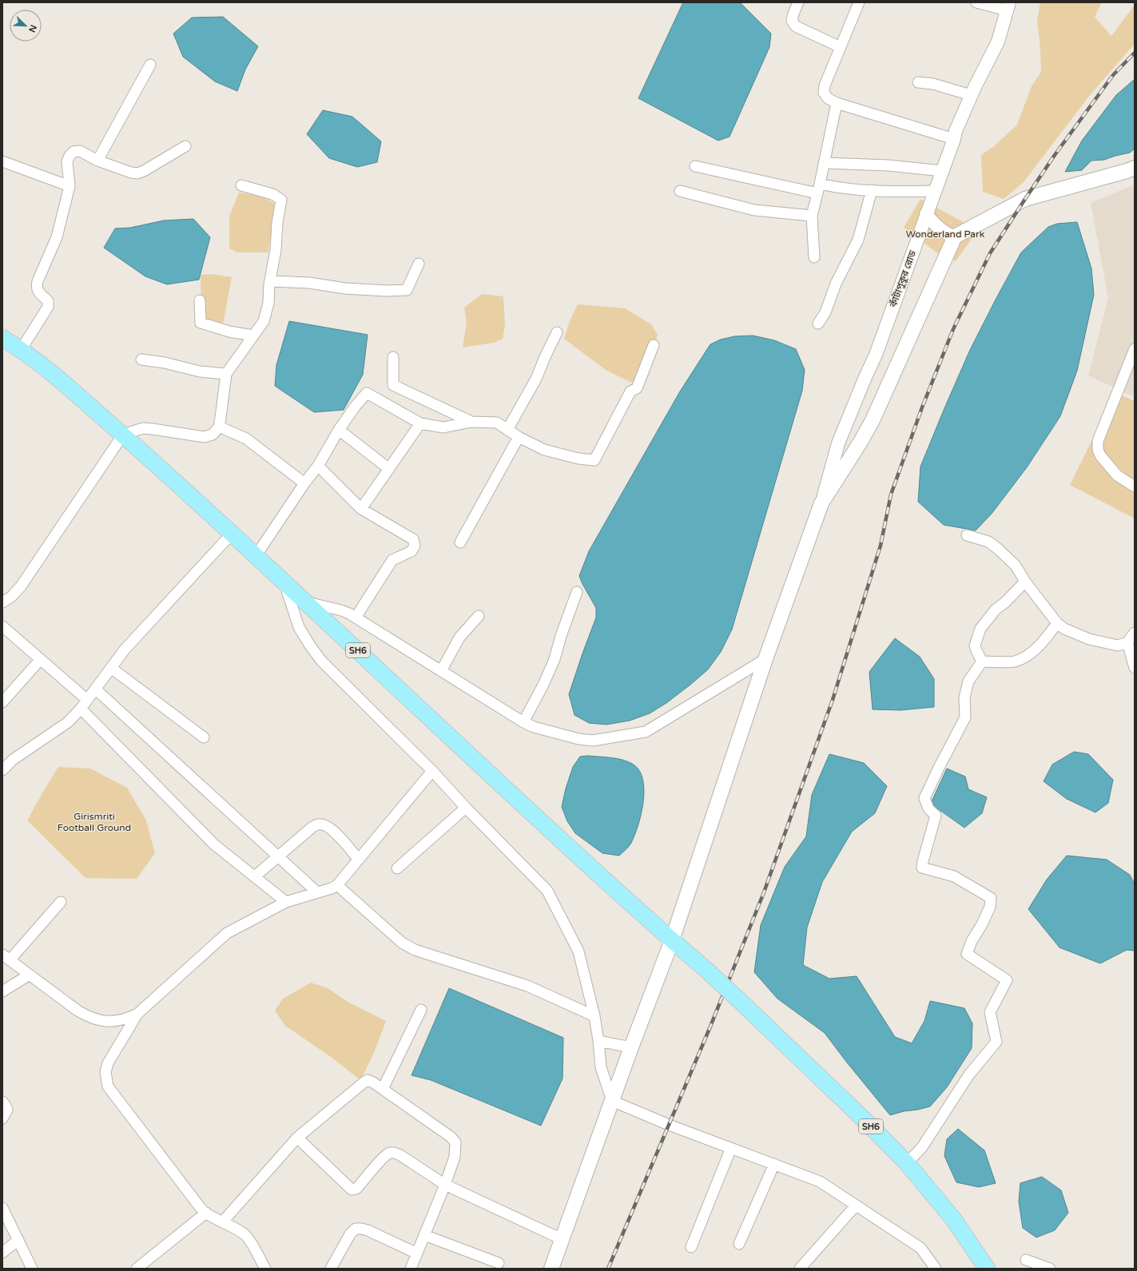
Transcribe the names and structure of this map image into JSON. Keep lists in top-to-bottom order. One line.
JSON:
{"streets":{"main road":["SH6"],"street":["কাঁটাপুকুর রোড"]},"parks":["Wonderland Park","Girismriti Football Ground"],"north":"bottom right"}
